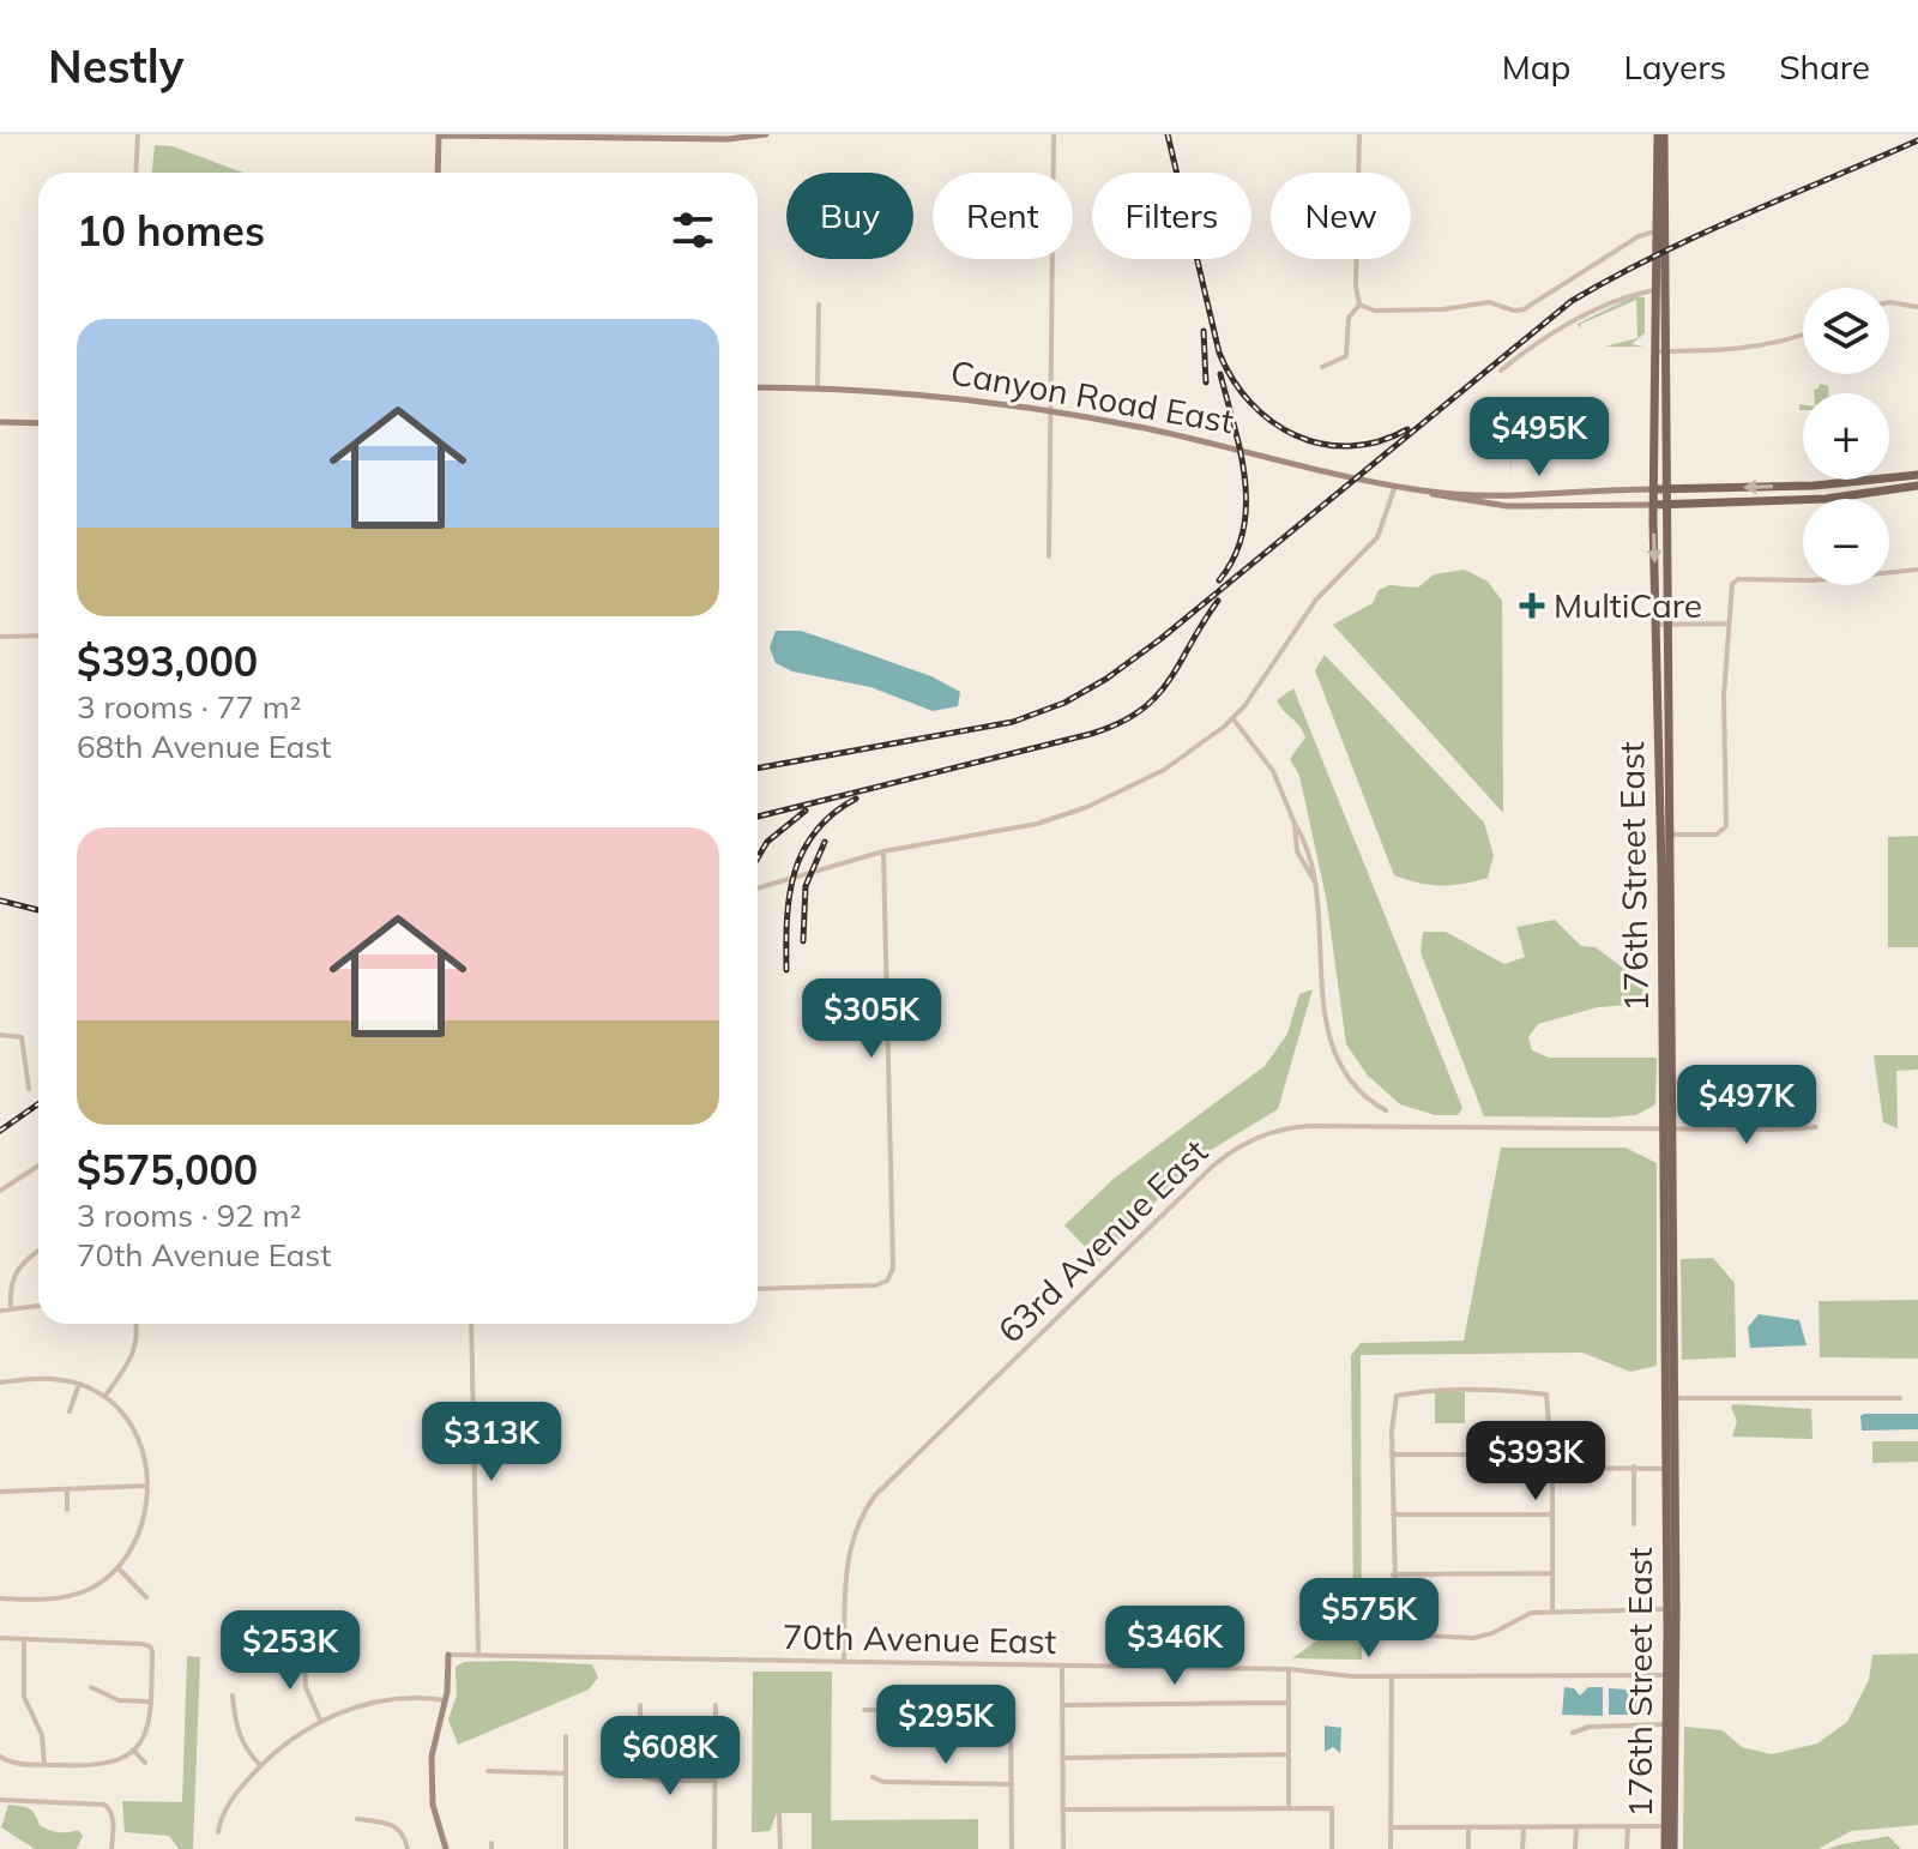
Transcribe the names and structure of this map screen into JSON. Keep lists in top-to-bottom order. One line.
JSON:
{"streets":{"main road":["Canyon Road East","176th Street East"],"street":["63rd Avenue East","70th Avenue East"]},"crossings":[["Canyon Road East","176th Street East"],["176th Street East","63rd Avenue East"],["176th Street East","70th Avenue East"],["63rd Avenue East","70th Avenue East"]],"places":{"health":["MultiCare"]},"page":{"header":"Nestly","nav":["Map","Layers","Share"],"chip":["Buy","Rent","Filters","New"],"heading":"10 homes","map_buttons":["+","−"],"list":[{"name":"$393,000","note":"3 rooms · 77 m² · 68th Avenue East"},{"name":"$575,000","note":"3 rooms · 92 m² · 70th Avenue East"}],"price":["$495K","$305K","$497K","$313K","$393K","$575K","$346K","$253K","$295K","$608K"]}}
